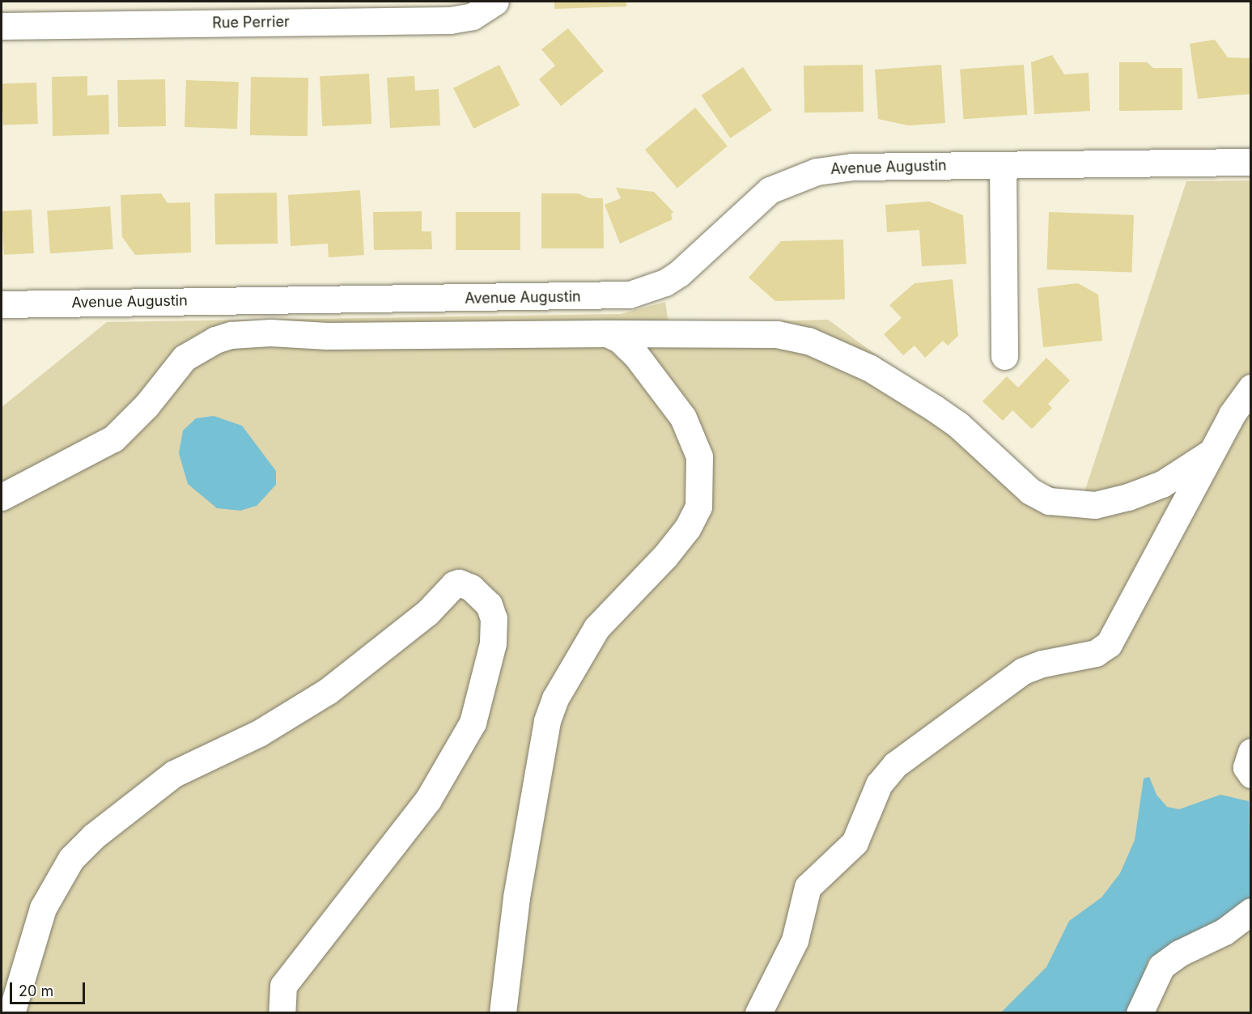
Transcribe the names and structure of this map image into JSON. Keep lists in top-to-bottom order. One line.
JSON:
{"streets":{"street":["Rue Perrier","Avenue Augustin"]},"scale_bar":"20 m"}
